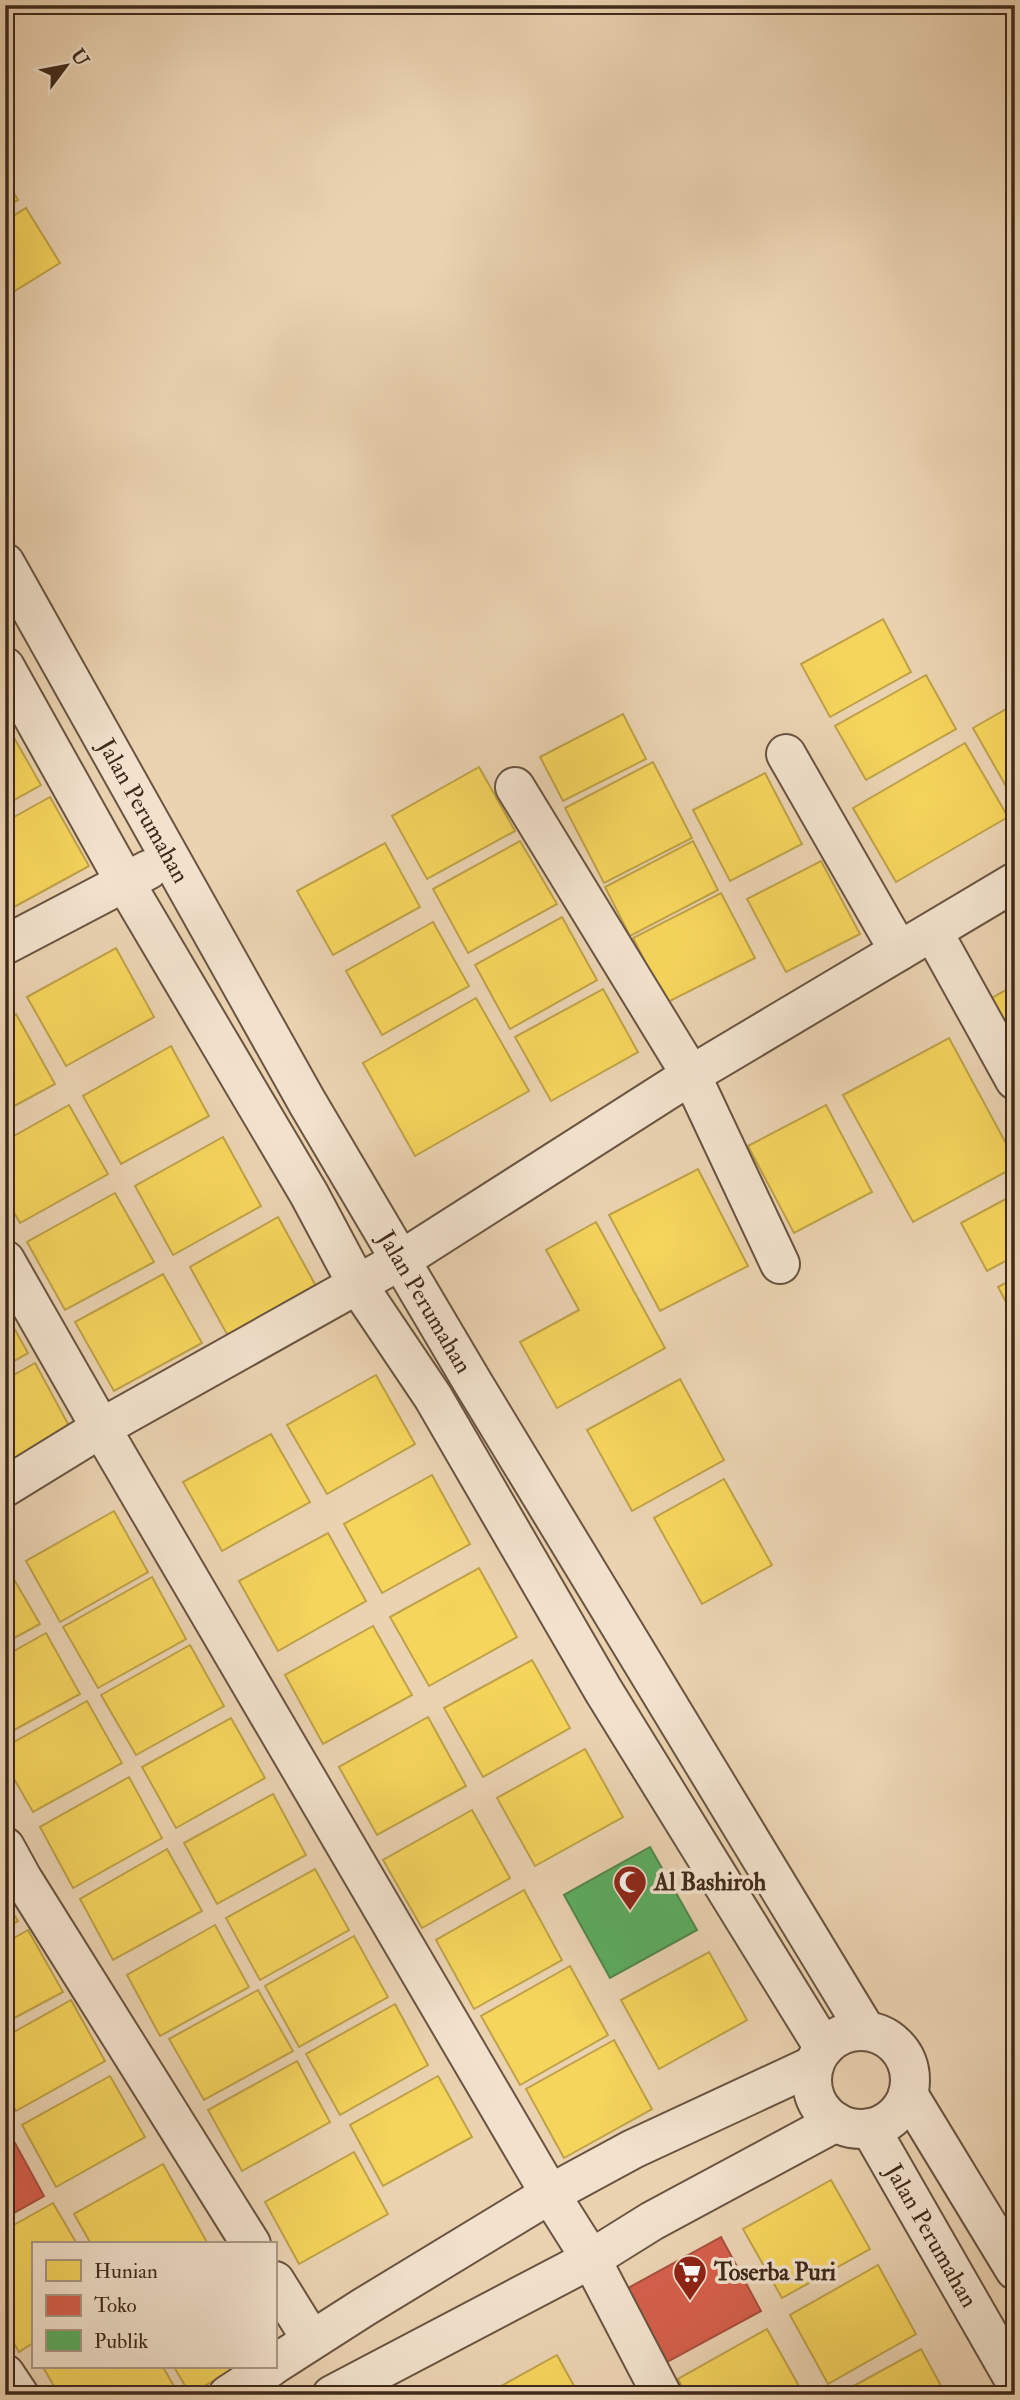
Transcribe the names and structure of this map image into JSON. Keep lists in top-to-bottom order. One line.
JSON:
{"streets":{"street":["Jalan Perumahan"]},"places":{"mosque":["Al Bashiroh"],"supermarket":["Toserba Puri"]},"legend":["Hunian","Toko","Publik"],"north":"top right"}
